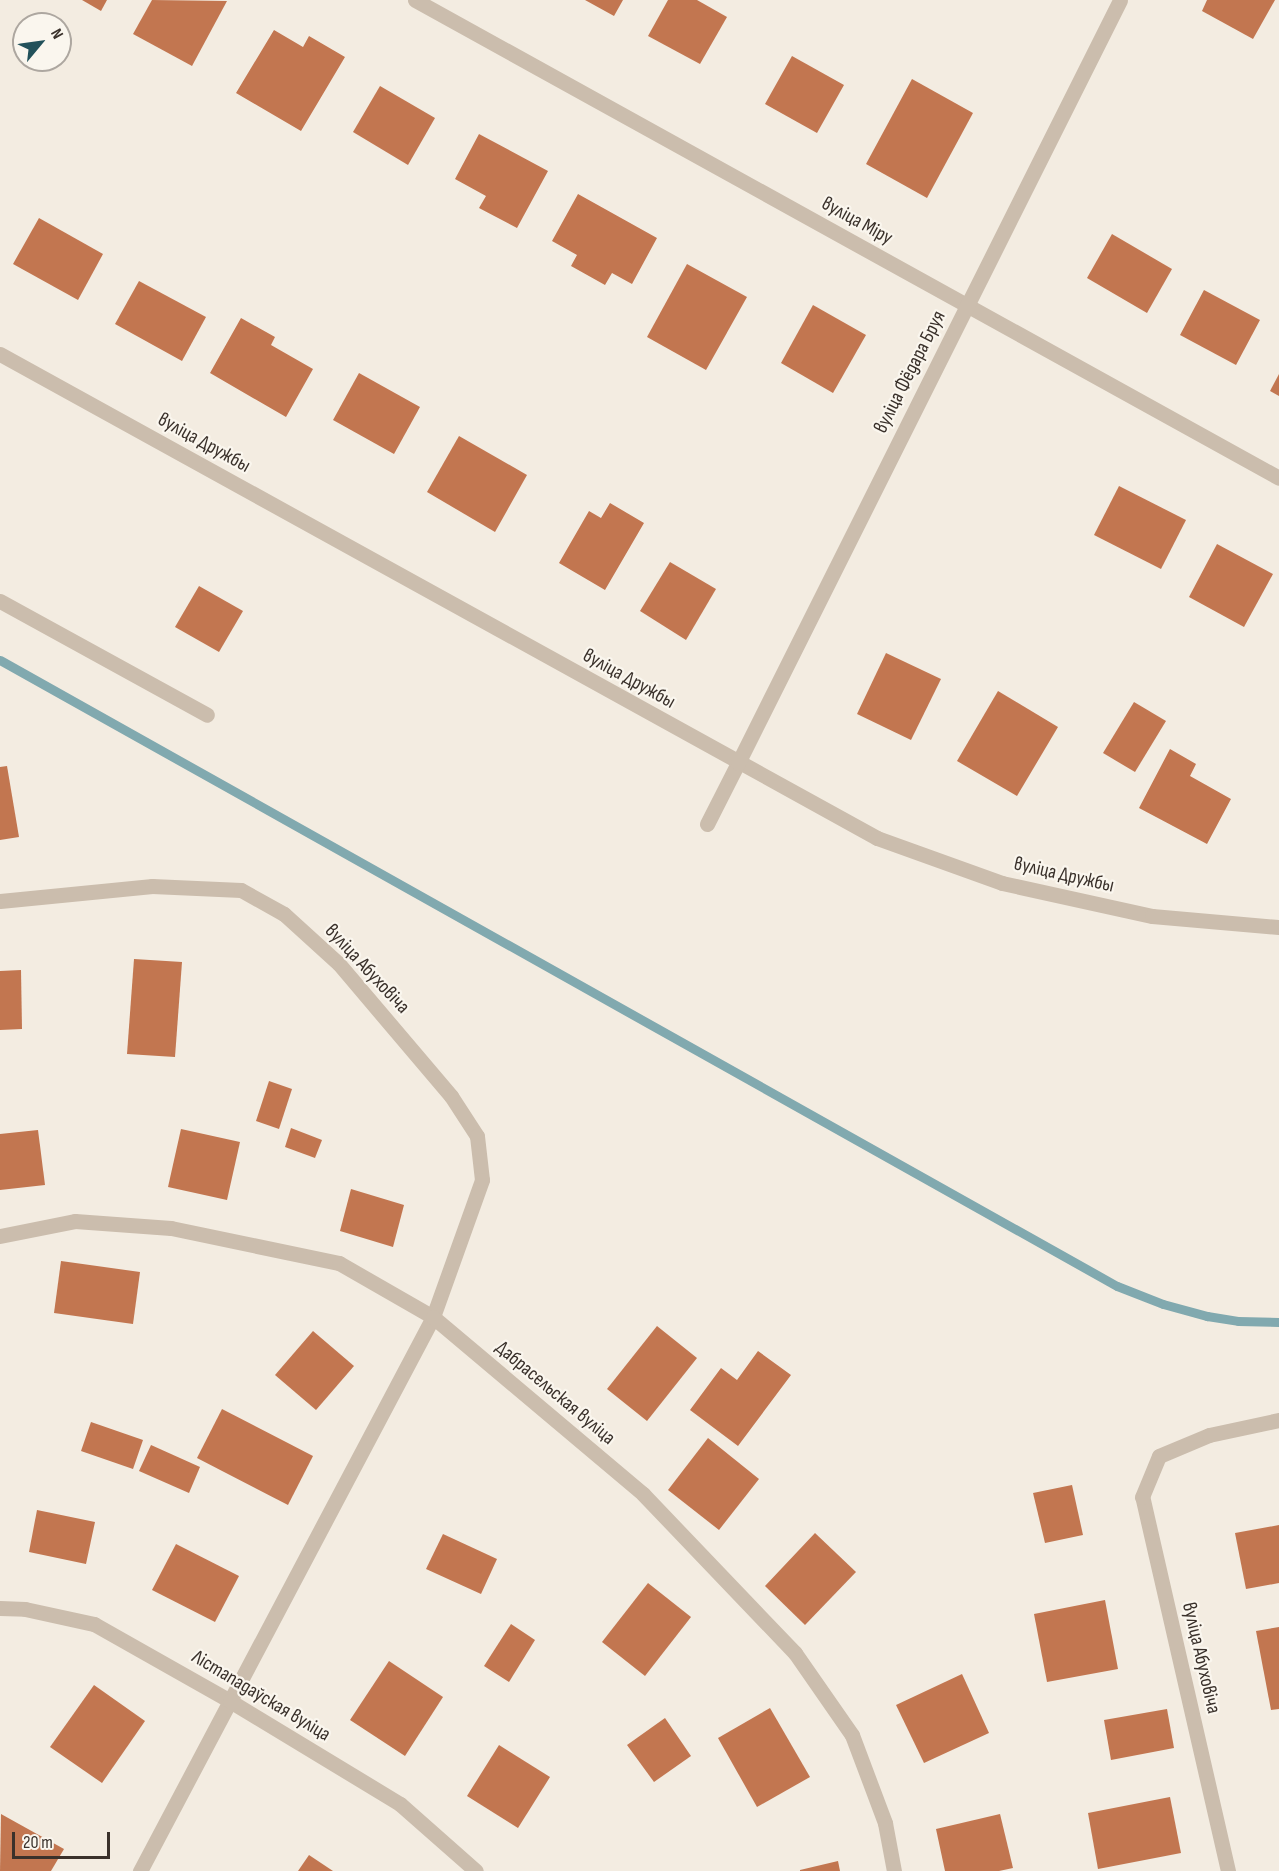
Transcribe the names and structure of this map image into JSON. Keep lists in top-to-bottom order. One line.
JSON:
{"streets":{"street":["вуліца Міру","вуліца Фёдара Бруя","вуліца Дружбы","вуліца Абуховіча","Дабрасельская вуліца","Лістападаўская вуліца"]},"crossings":[["вуліца Міру","вуліца Фёдара Бруя"],["вуліца Фёдара Бруя","вуліца Дружбы"],["вуліца Абуховіча","Дабрасельская вуліца"],["вуліца Абуховіча","Лістападаўская вуліца"]],"scale_bar":"20 m","north":"top right"}
